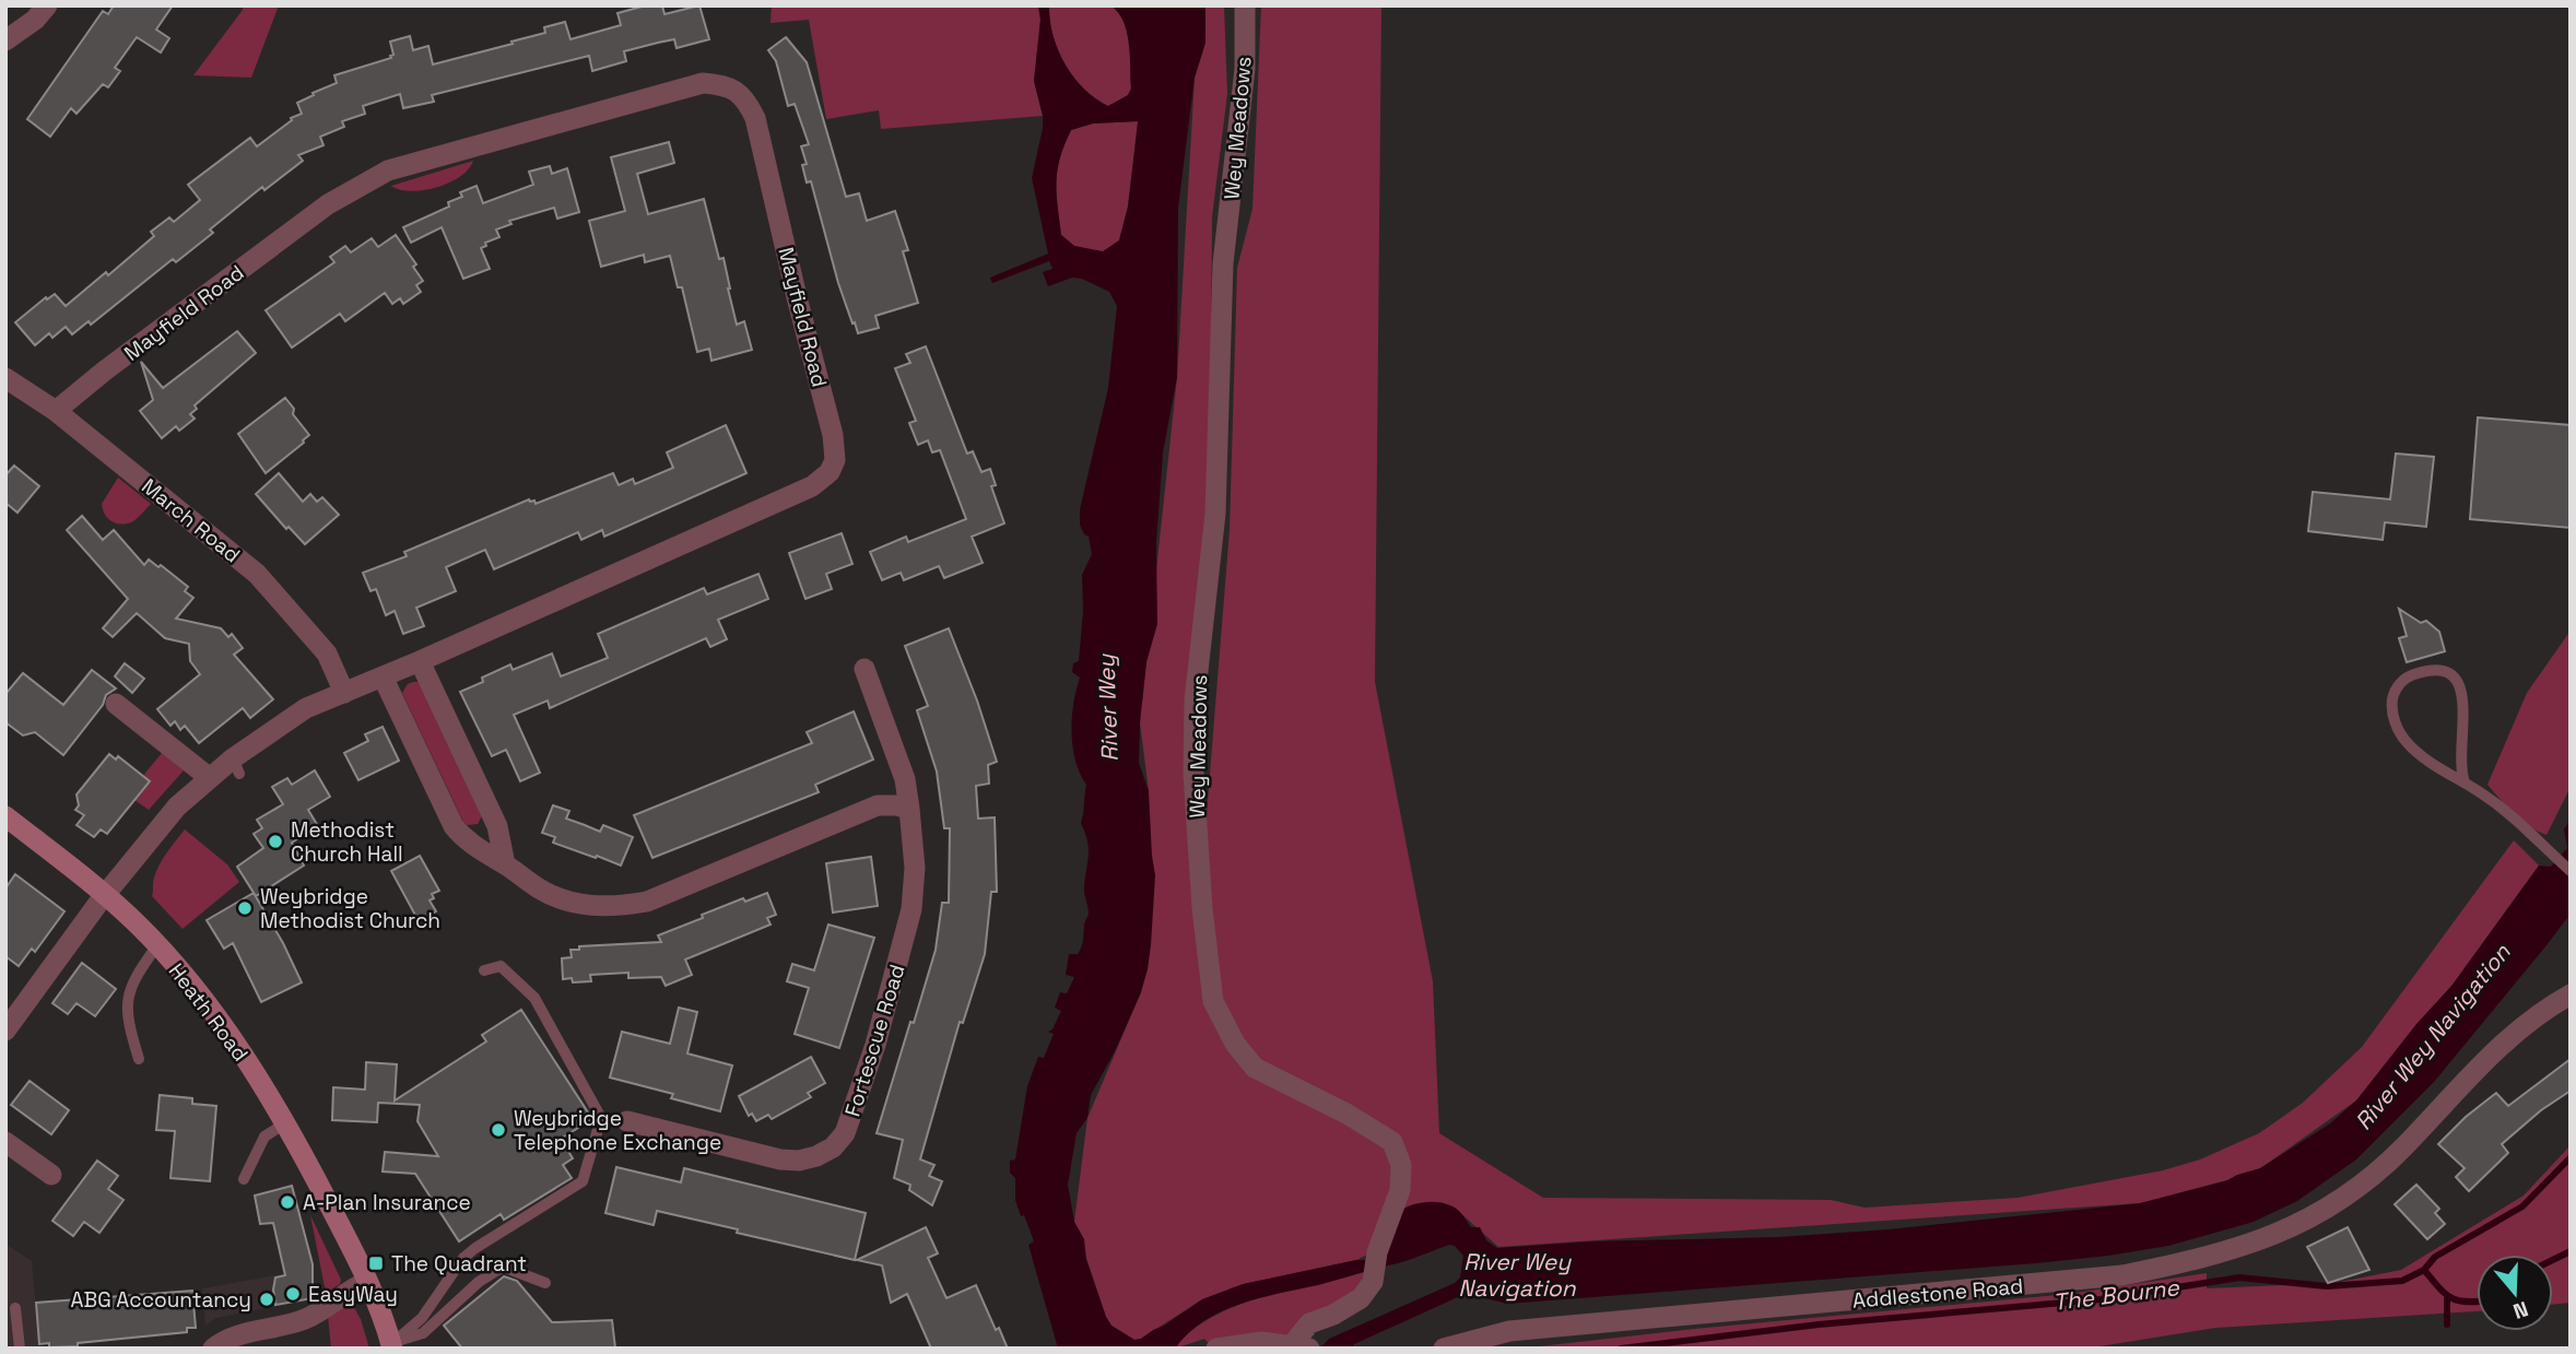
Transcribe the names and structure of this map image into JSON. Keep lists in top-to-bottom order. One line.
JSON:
{"streets":{"main road":["Heath Road"],"street":["Wey Meadows","Mayfield Road","March Road","Fortescue Road","Addlestone Road"]},"crossings":[["Mayfield Road","March Road"],["Mayfield Road","Heath Road"]],"water":["River Wey","River Wey Navigation","The Bourne"],"places":{"other":["Methodist Church Hall","Weybridge Methodist Church","Weybridge Telephone Exchange","A-Plan Insurance","EasyWay","ABG Accountancy"],"transit":["The Quadrant"]},"north":"bottom"}
